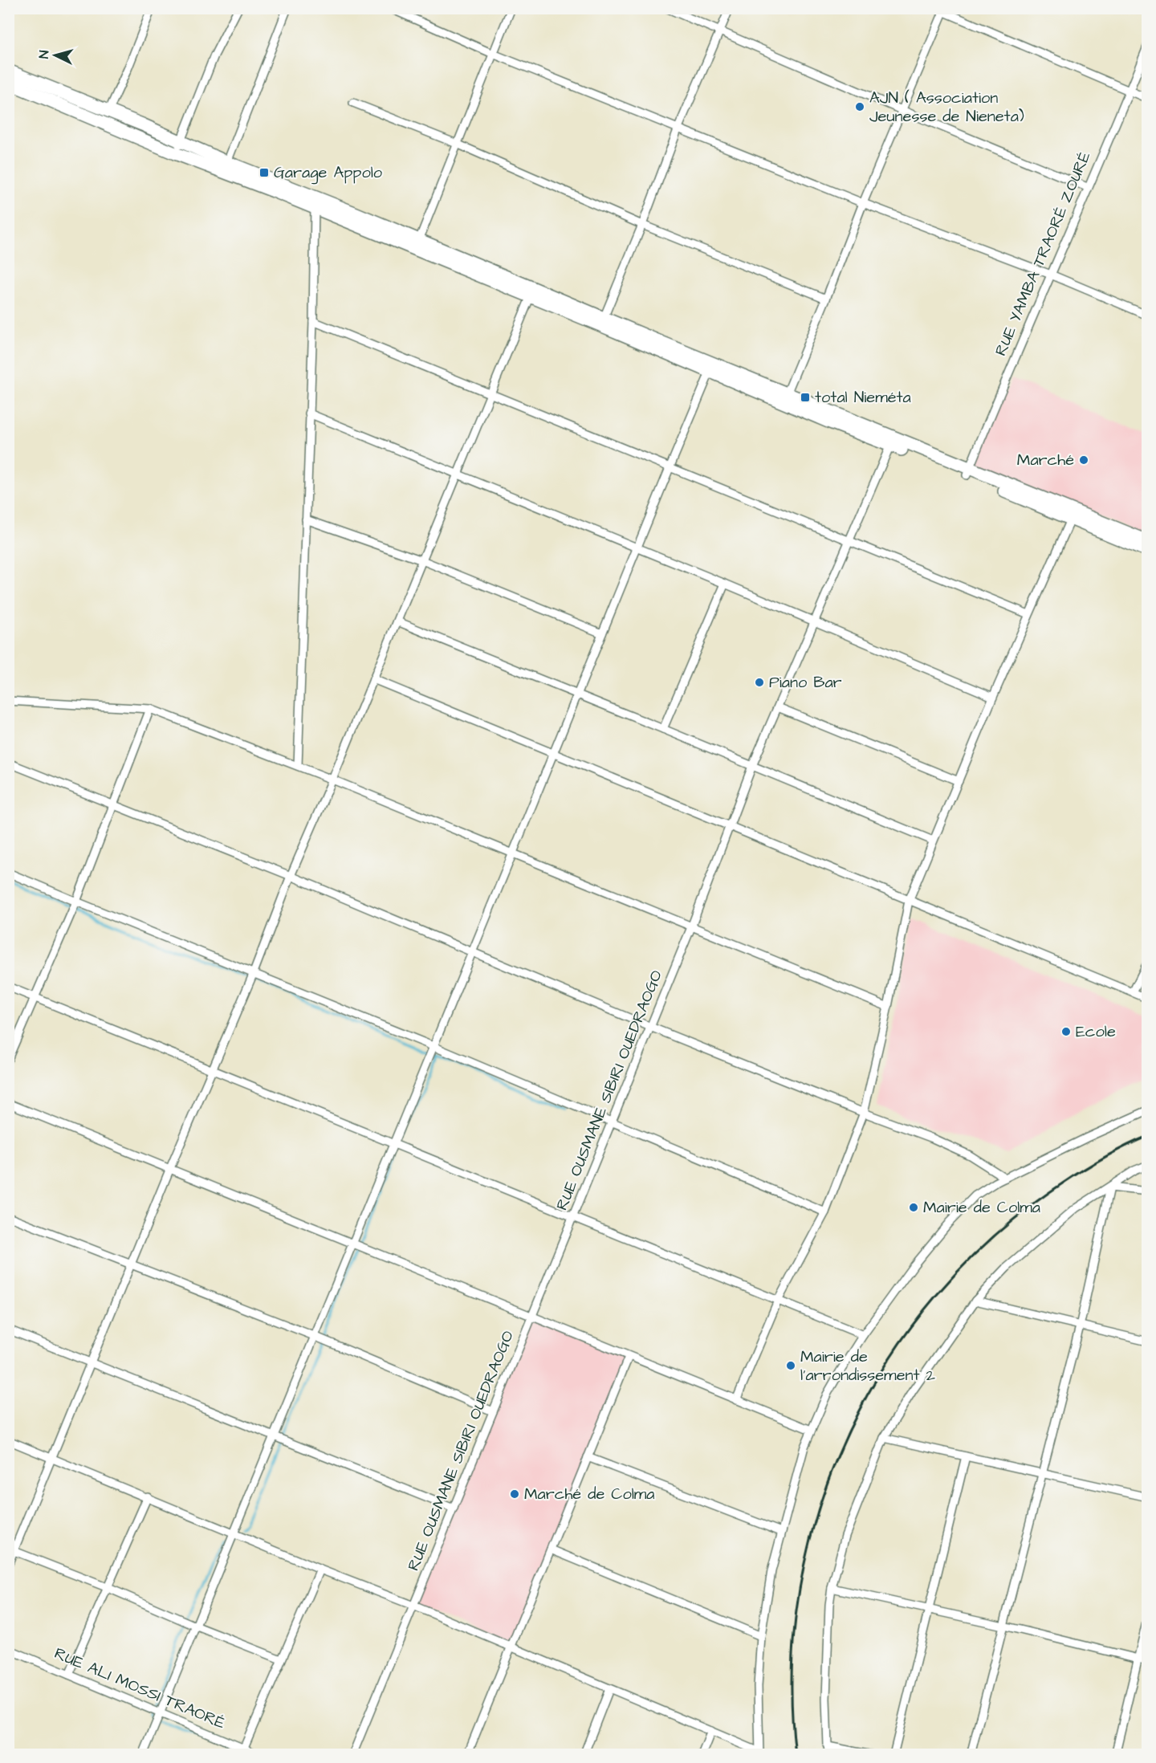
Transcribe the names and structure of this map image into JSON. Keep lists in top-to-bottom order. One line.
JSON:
{"streets":{"street":["RUE YAMBA TRAORÉ ZOURÉ","RUE OUSMANE SIBIRI OUEDRAOGO","RUE ALI MOSSI TRAORÉ"]},"places":{"other":["AJN ( Association Jeunesse de Nieneta)","Marché","Piano Bar","Ecole","Mairie de Colma","Mairie de l'arrondissement 2","Marché de Colma"],"transit":["Garage Appolo","total Nieméta"]},"north":"left"}
